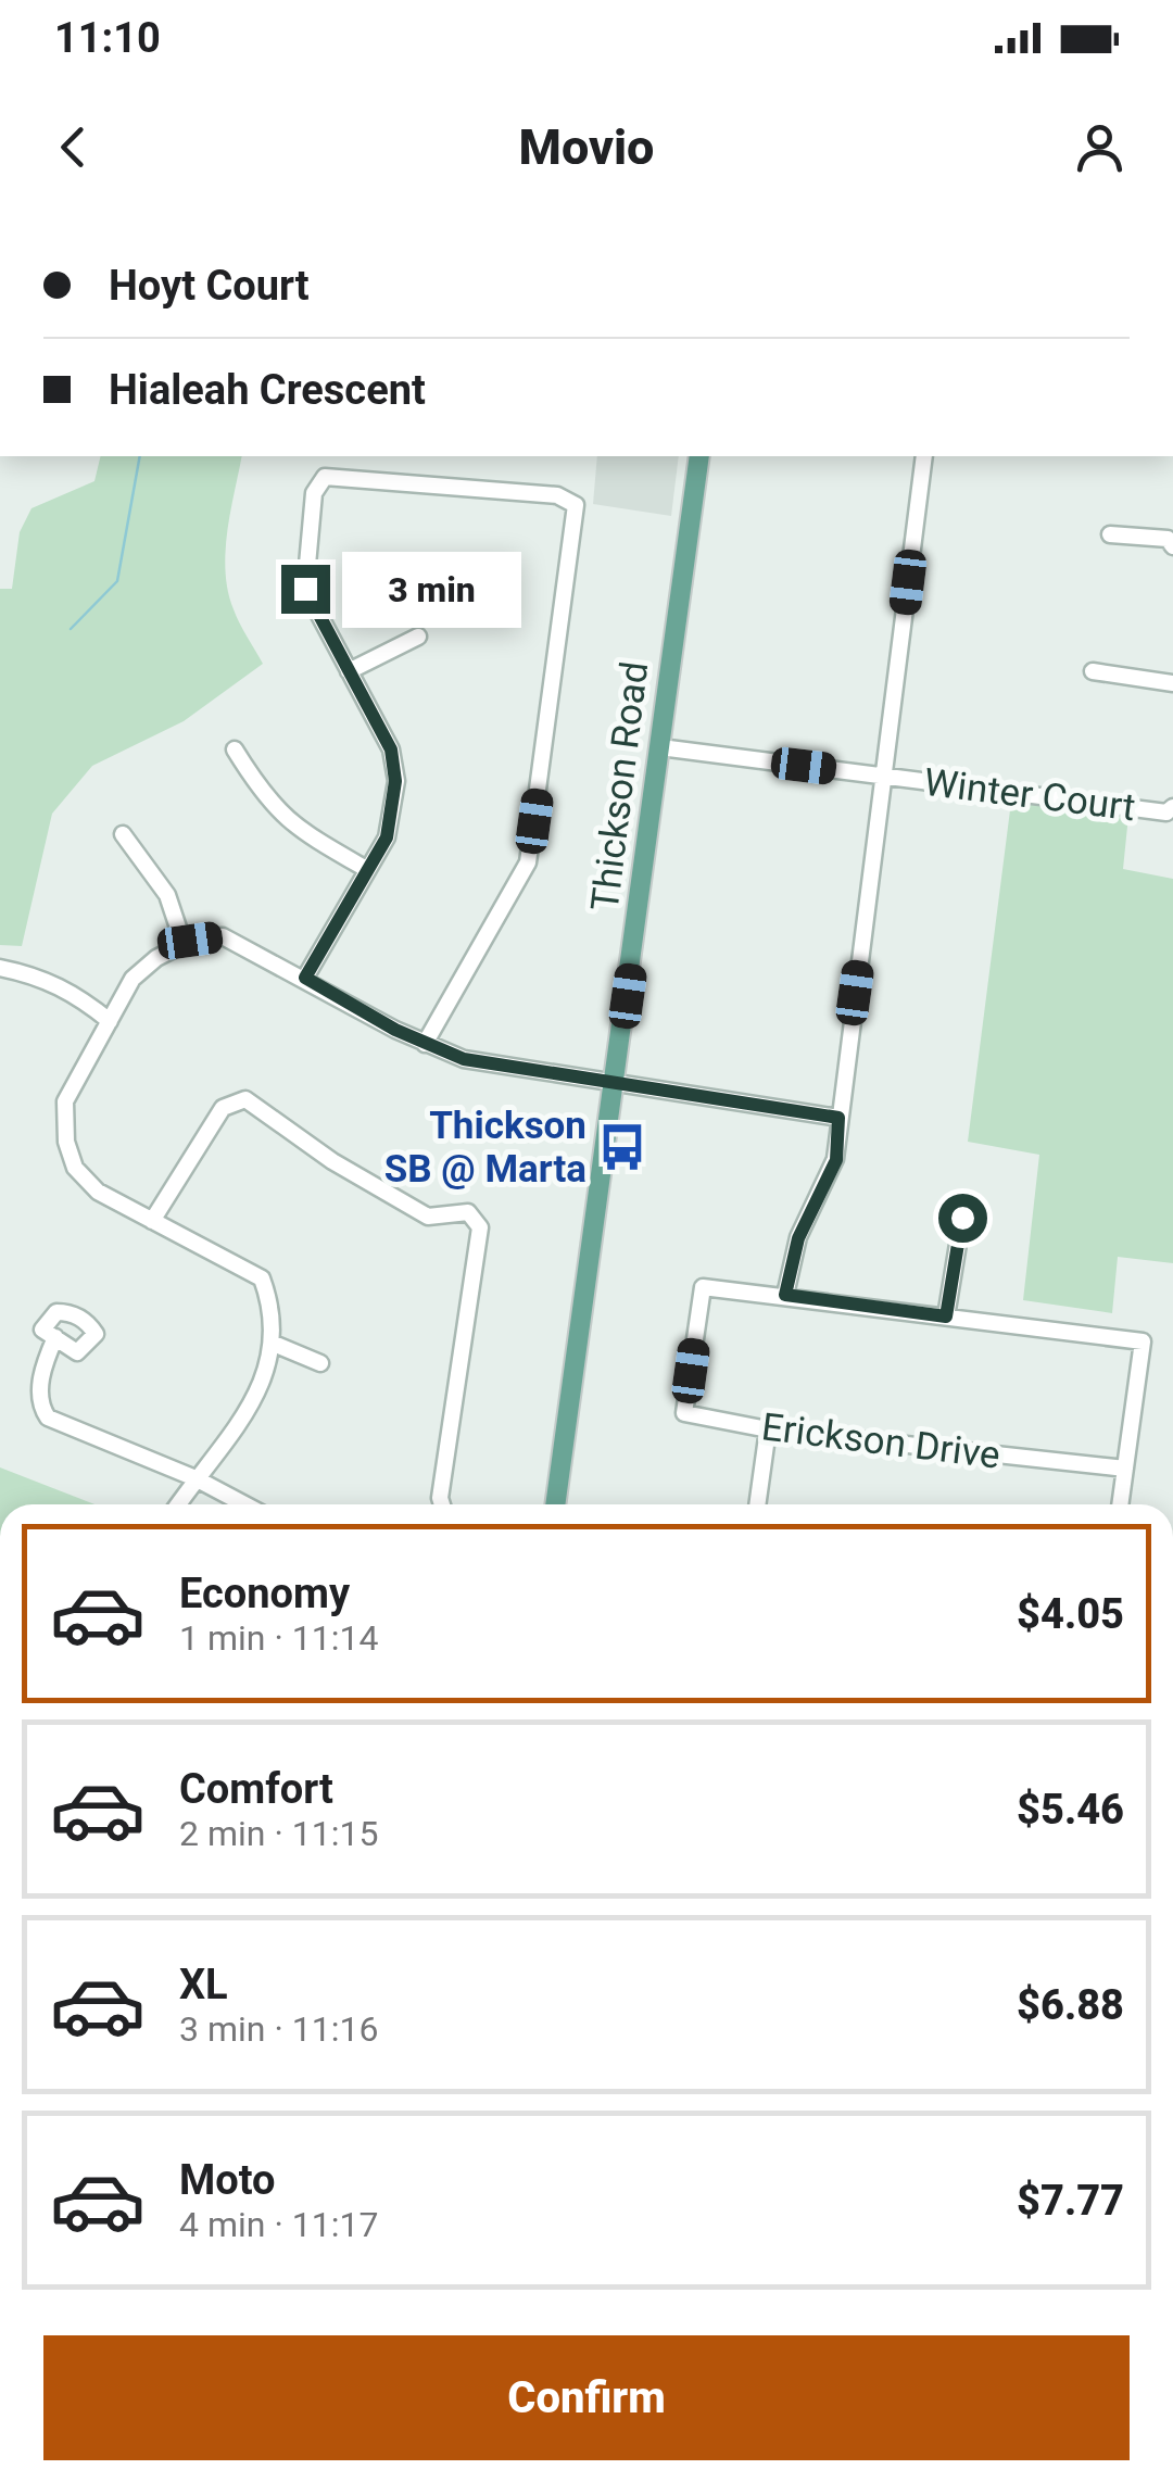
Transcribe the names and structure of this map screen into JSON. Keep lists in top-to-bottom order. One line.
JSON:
{"streets":{"main road":["Thickson Road"],"street":["Winter Court","Erickson Drive"]},"crossings":[["Thickson Road","Winter Court"]],"places":{"bus stop":["Thickson SB @ Marta"]},"page":{"status":"11:10","header":"Movio","banner":["Hoyt Court","Hialeah Crescent"],"bubble":"3 min","list":[{"name":"Economy","note":"1 min · 11:14","value":"$4.05"},{"name":"Comfort","note":"2 min · 11:15","value":"$5.46"},{"name":"XL","note":"3 min · 11:16","value":"$6.88"},{"name":"Moto","note":"4 min · 11:17","value":"$7.77"}],"buttons":"Confirm"}}
